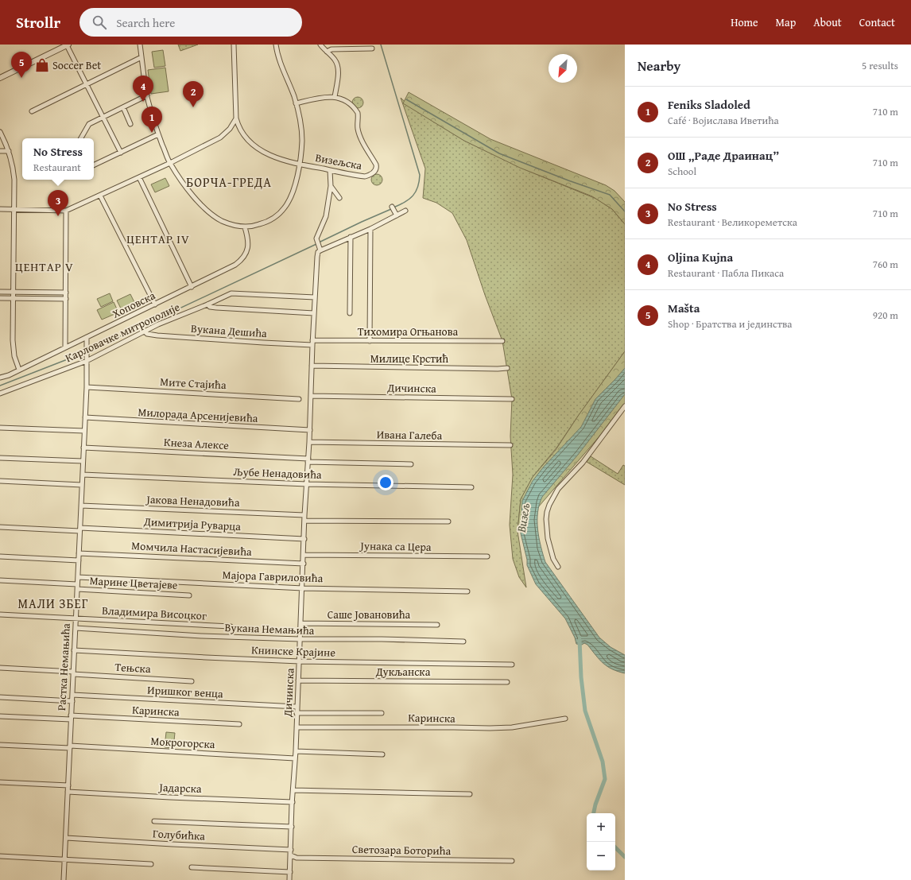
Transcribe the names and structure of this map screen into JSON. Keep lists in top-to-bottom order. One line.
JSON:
{"streets":{"street":["Визељска","Хоповска","Вукана Дешића","Тихомира Огњанова","Карловачке митрополије","Милице Крстић","Мите Стајића","Дичинска","Милорада Арсенијевића","Ивана Галеба","Кнеза Алексе","Љубе Ненадовића","Јакова Ненадовића","Димитрија Руварца","Јунака са Цера","Момчила Настасијевића","Мајора Гавриловића","Марине Цветајеве","Владимира Висоцког","Саше Јовановића","Вукана Немањића","Книнске Крајине","Растка Немањића","Тењска","Дукљанска","Иришког венца","Каринска","Мокрогорска","Јадарска","Голубићка","Светозара Боторића"]},"crossings":[["Хоповска","Растка Немањића"],["Вукана Дешића","Тихомира Огњанова"],["Вукана Дешића","Карловачке митрополије"],["Вукана Дешића","Дичинска"],["Тихомира Огњанова","Дичинска"],["Карловачке митрополије","Дичинска"],["Карловачке митрополије","Растка Немањића"],["Милице Крстић","Дичинска"],["Мите Стајића","Растка Немањића"],["Дичинска","Милорада Арсенијевића"],["Дичинска","Ивана Галеба"],["Дичинска","Кнеза Алексе"],["Дичинска","Љубе Ненадовића"],["Дичинска","Јакова Ненадовића"],["Дичинска","Димитрија Руварца"],["Дичинска","Јунака са Цера"],["Дичинска","Момчила Настасијевића"],["Дичинска","Мајора Гавриловића"],["Дичинска","Саше Јовановића"],["Дичинска","Вукана Немањића"],["Дичинска","Книнске Крајине"],["Дичинска","Дукљанска"],["Дичинска","Иришког венца"],["Дичинска","Каринска"],["Дичинска","Мокрогорска"],["Дичинска","Јадарска"],["Дичинска","Голубићка"],["Дичинска","Светозара Боторића"],["Милорада Арсенијевића","Растка Немањића"],["Кнеза Алексе","Растка Немањића"],["Љубе Ненадовића","Растка Немањића"],["Јакова Ненадовића","Растка Немањића"],["Димитрија Руварца","Растка Немањића"],["Момчила Настасијевића","Растка Немањића"],["Мајора Гавриловића","Растка Немањића"],["Марине Цветајеве","Растка Немањића"],["Владимира Висоцког","Растка Немањића"],["Вукана Немањића","Растка Немањића"],["Книнске Крајине","Растка Немањића"],["Растка Немањића","Тењска"],["Растка Немањића","Иришког венца"],["Растка Немањића","Каринска"],["Растка Немањића","Мокрогорска"],["Растка Немањића","Јадарска"],["Растка Немањића","Голубићка"]],"districts":["БОРЧА-ГРЕДА","ЦЕНТАР IV","ЦЕНТАР V","МАЛИ ЗБЕГ"],"water":["Визељ"],"places":{"shop":["Soccer Bet"]},"north":"bottom left","page":{"header":"Strollr","search":"Search here","nav":["Home","Map","About","Contact"],"heading":["Nearby","5 results"],"pins":["5","4","2","1","3"],"list":[{"mark":"1","name":"Feniks Sladoled","note":"Café · Војислава Иветића","value":"710 m"},{"mark":"2","name":"ОШ „Раде Драинац”","note":"School","value":"710 m"},{"mark":"3","name":"No Stress","note":"Restaurant · Великореметска","value":"710 m"},{"mark":"4","name":"Oljina Kujna","note":"Restaurant · Пабла Пикаса","value":"760 m"},{"mark":"5","name":"Mašta","note":"Shop · Братства и јединства","value":"920 m"}],"popup":["No Stress","Restaurant"],"map_buttons":["+","−"]}}
